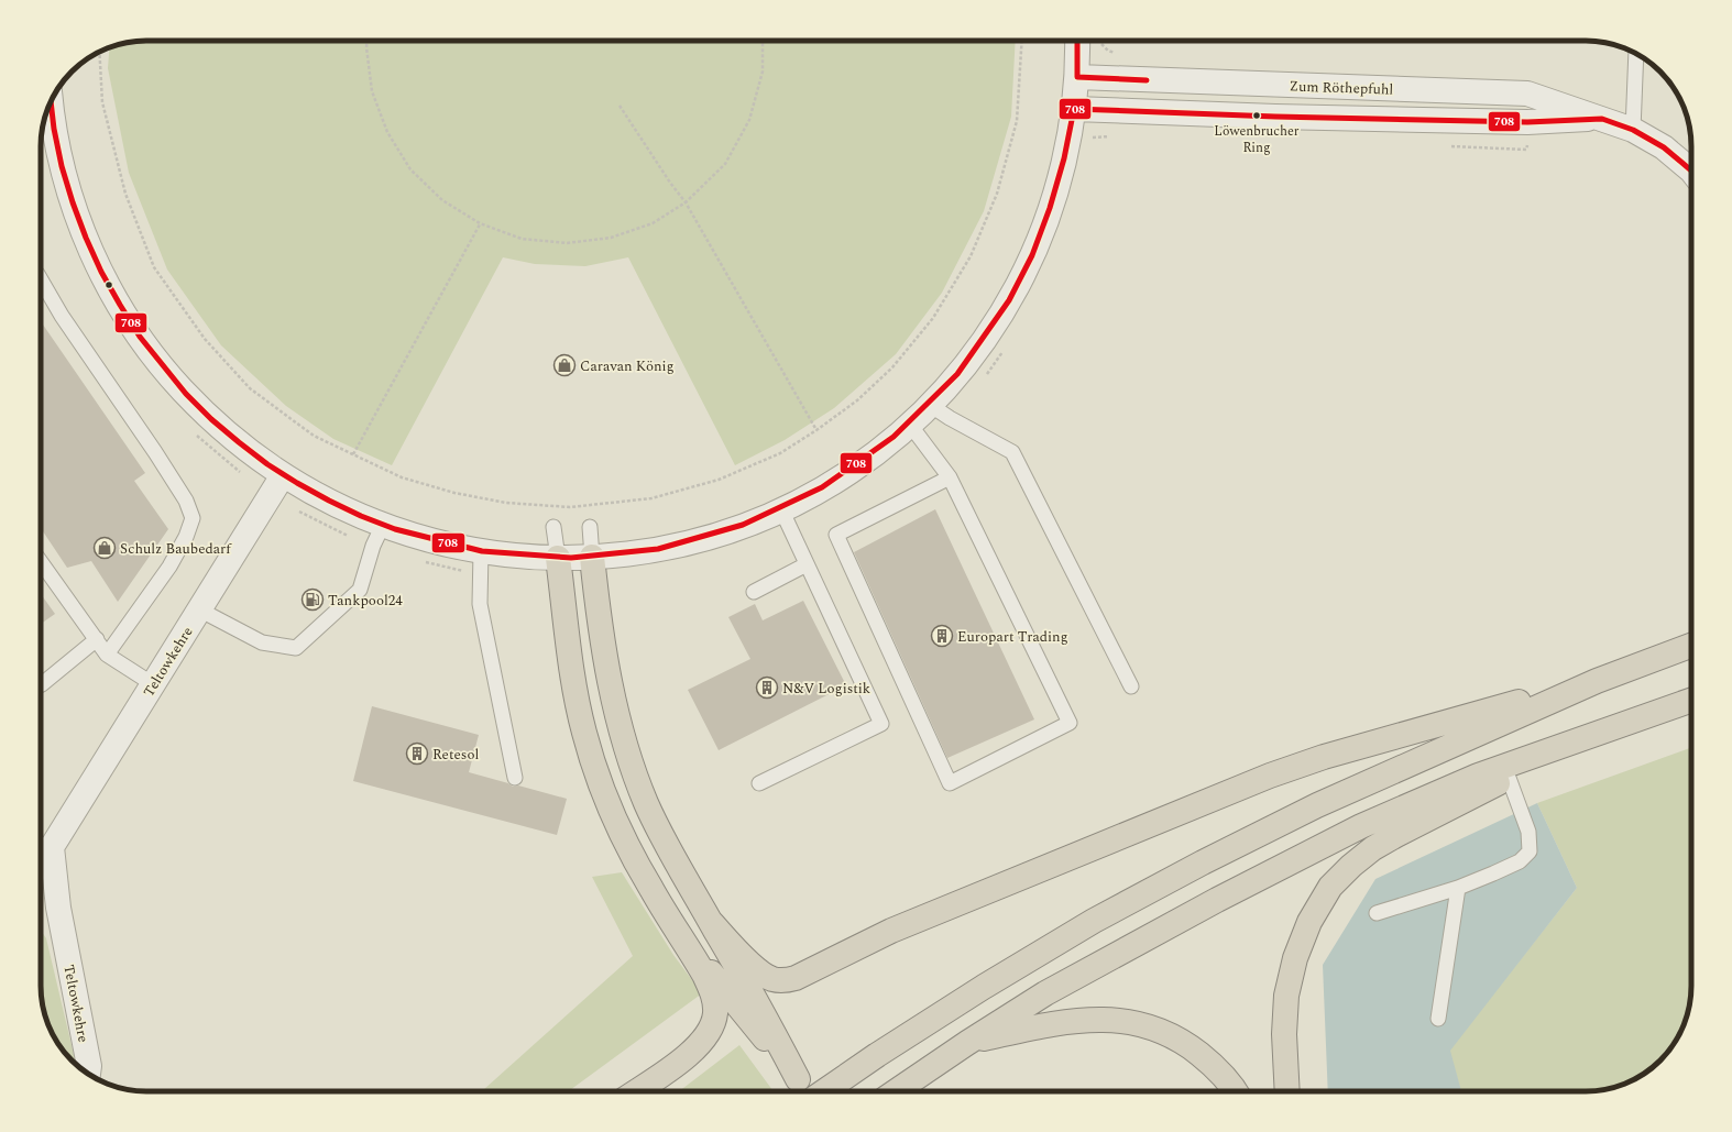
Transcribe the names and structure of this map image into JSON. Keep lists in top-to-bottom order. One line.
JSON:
{"streets":{"street":["Zum Röthepfuhl","Teltowkehre"]},"places":{"other":["Löwenbrucher Ring"],"shop":["Caravan König","Schulz Baubedarf"],"fuel station":["Tankpool24"],"building":["Europart Trading","N&V Logistik","Retesol"]},"lines":["transit line 708"]}
